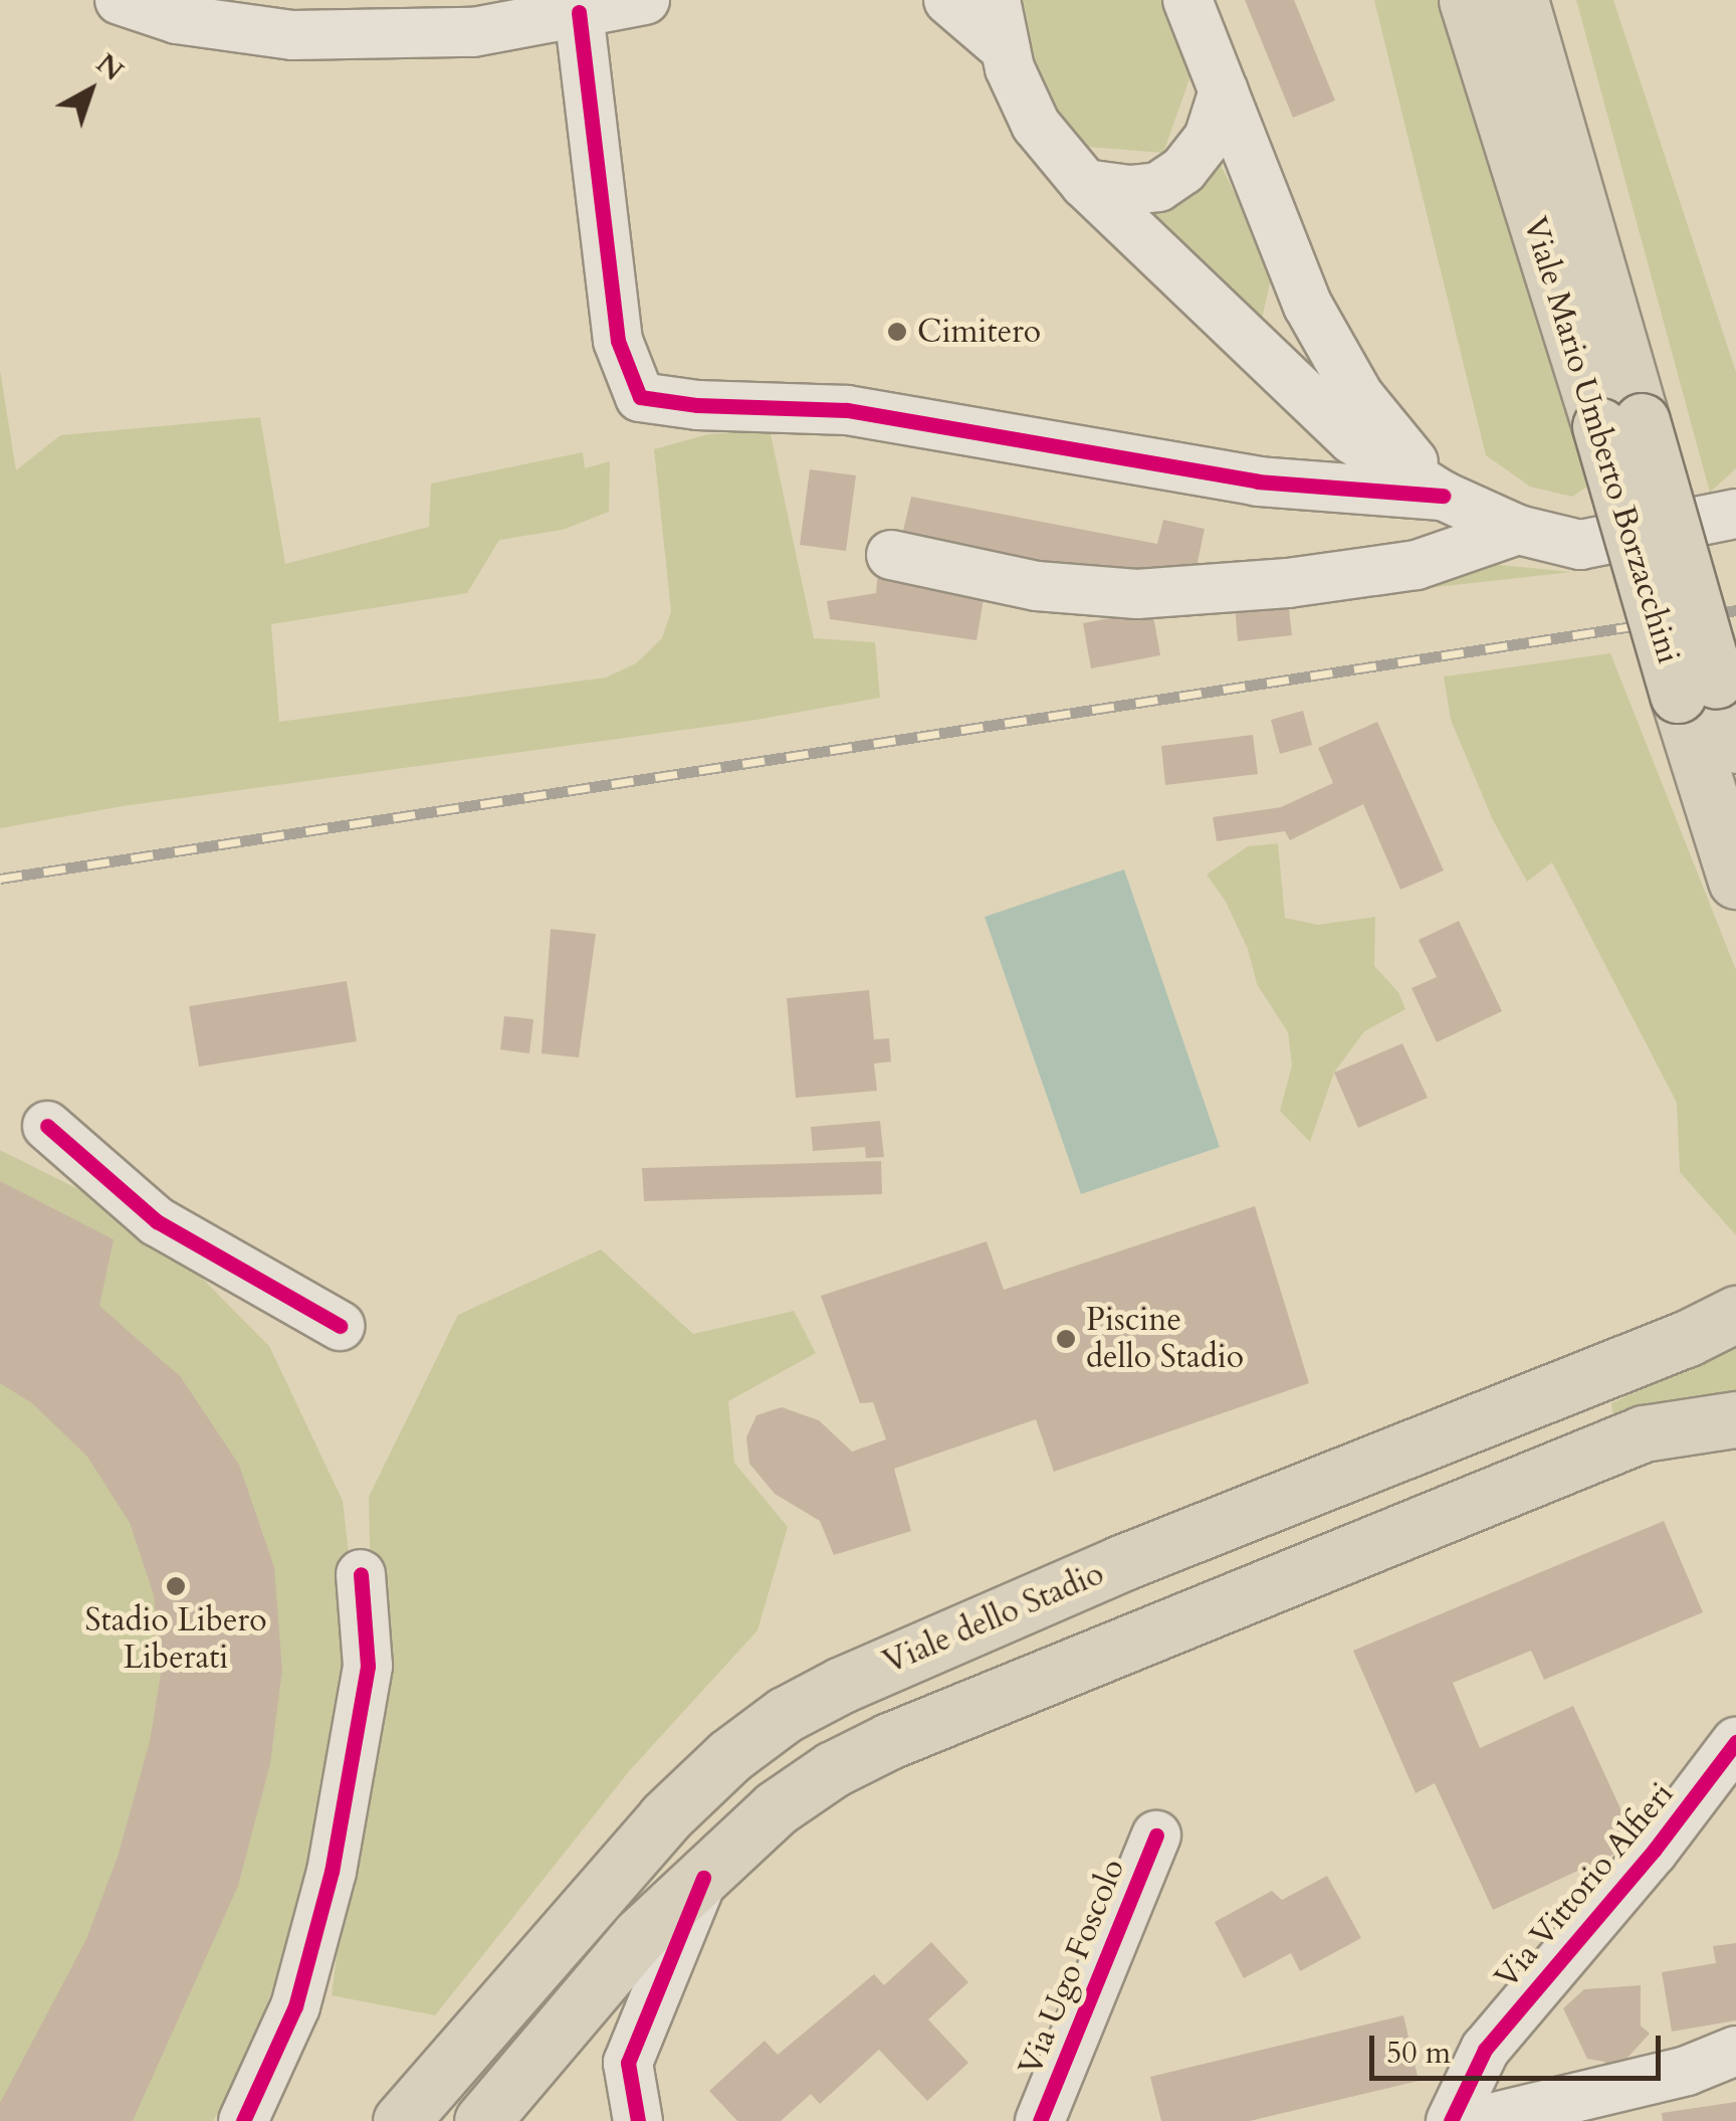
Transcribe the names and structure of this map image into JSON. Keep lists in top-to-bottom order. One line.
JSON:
{"streets":{"main road":["Viale Mario Umberto Borzacchini","Viale dello Stadio"],"street":["Via Vittorio Alfieri","Via Ugo Foscolo"]},"places":["Cimitero","Piscine dello Stadio","Stadio Libero Liberati"],"scale_bar":"50 m","north":"top right"}
